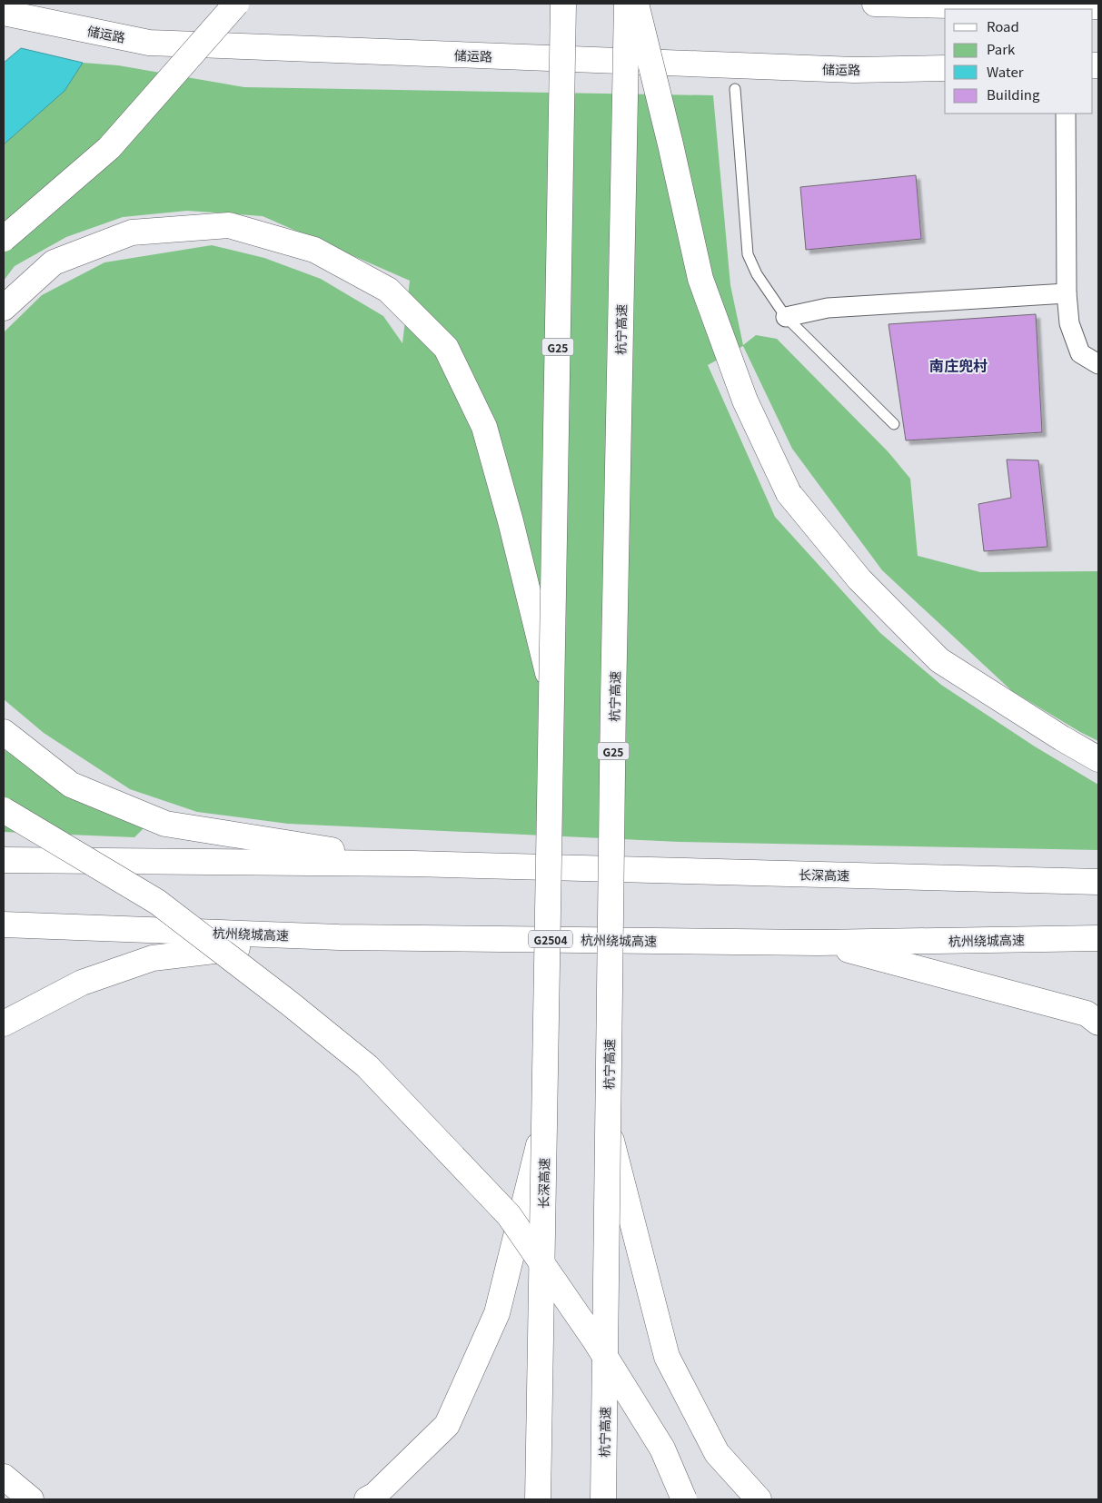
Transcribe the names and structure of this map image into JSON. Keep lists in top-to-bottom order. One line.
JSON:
{"streets":{"main road":["储运路","杭宁高速","G25","长深高速","杭州绕城高速","G2504"]},"crossings":[["G25","长深高速"]],"districts":["南庄兜村"],"legend":["Road","Park","Water","Building"]}
